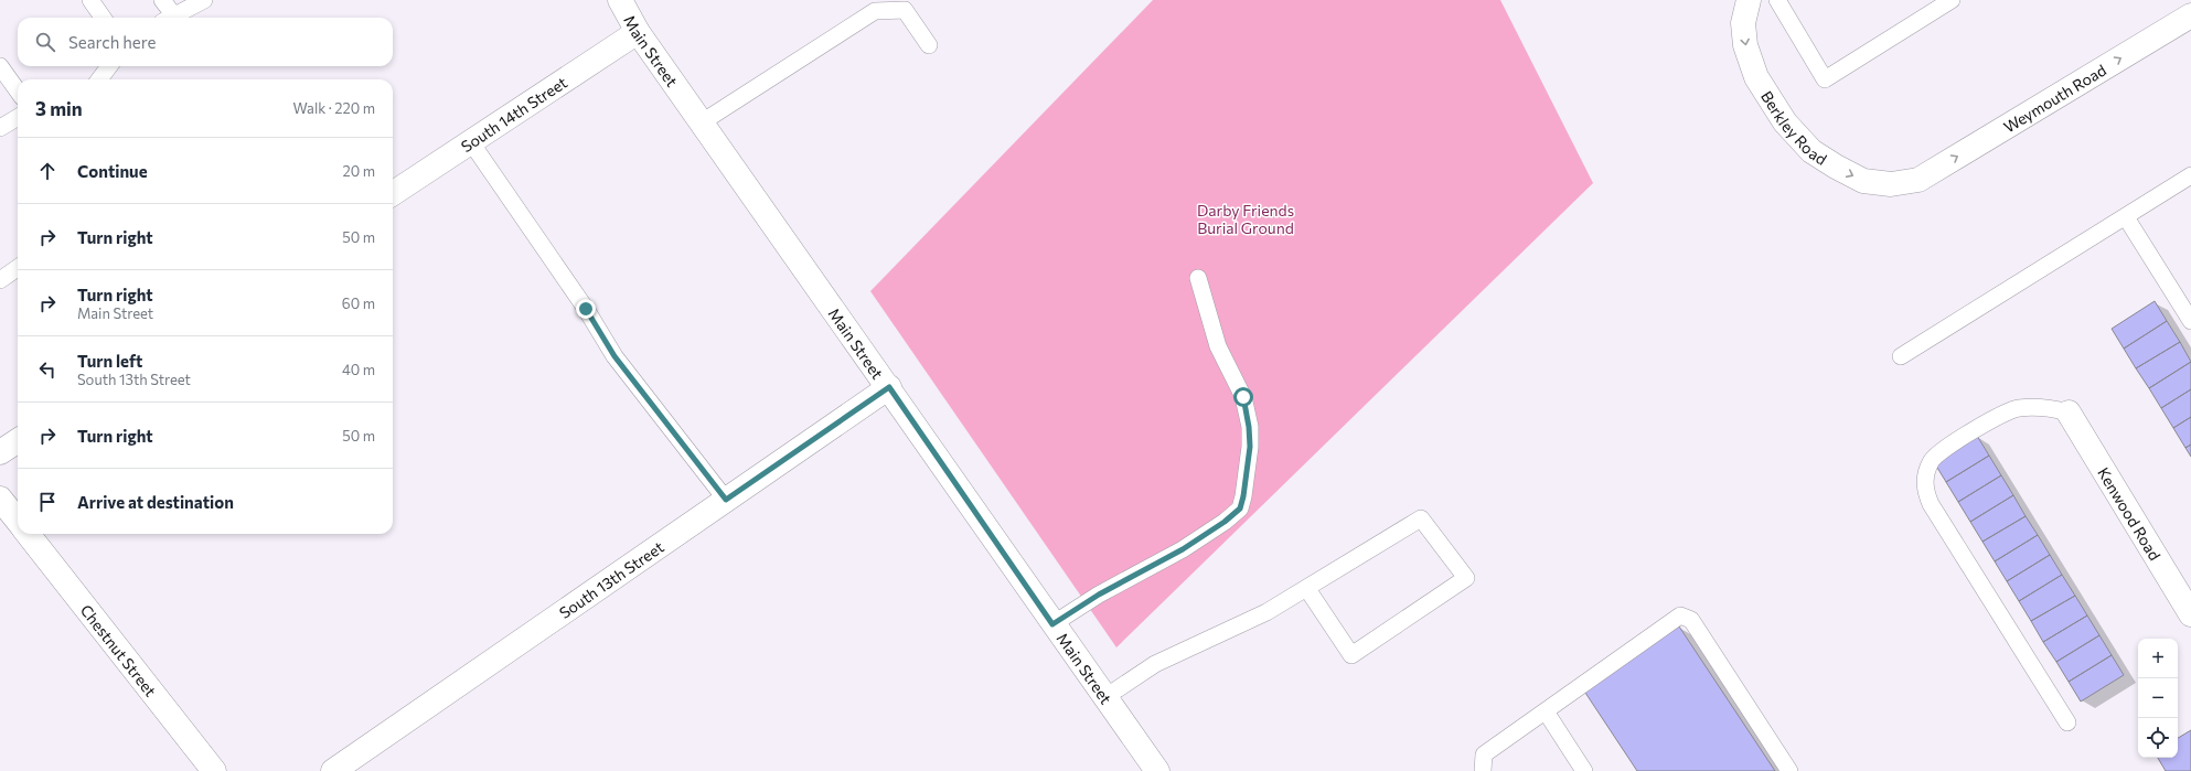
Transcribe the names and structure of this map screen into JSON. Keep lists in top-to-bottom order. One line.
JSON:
{"streets":{"street":["Main Street","Weymouth Road","South 14th Street","Berkley Road","Kenwood Road","South 13th Street","Chestnut Street"]},"crossings":[["Main Street","South 14th Street"],["Main Street","South 13th Street"],["Weymouth Road","Berkley Road"]],"one_way":["Weymouth Road","Berkley Road"],"parks":["Darby Friends Burial Ground"],"page":{"search":"Search here","heading":["3 min","Walk · 220 m"],"list":[["Continue","20 m"],["Turn right","50 m"],["Turn right","Main Street","60 m"],["Turn left","South 13th Street","40 m"],["Turn right","50 m"],"Arrive at destination"],"map_buttons":["+","−"]}}
